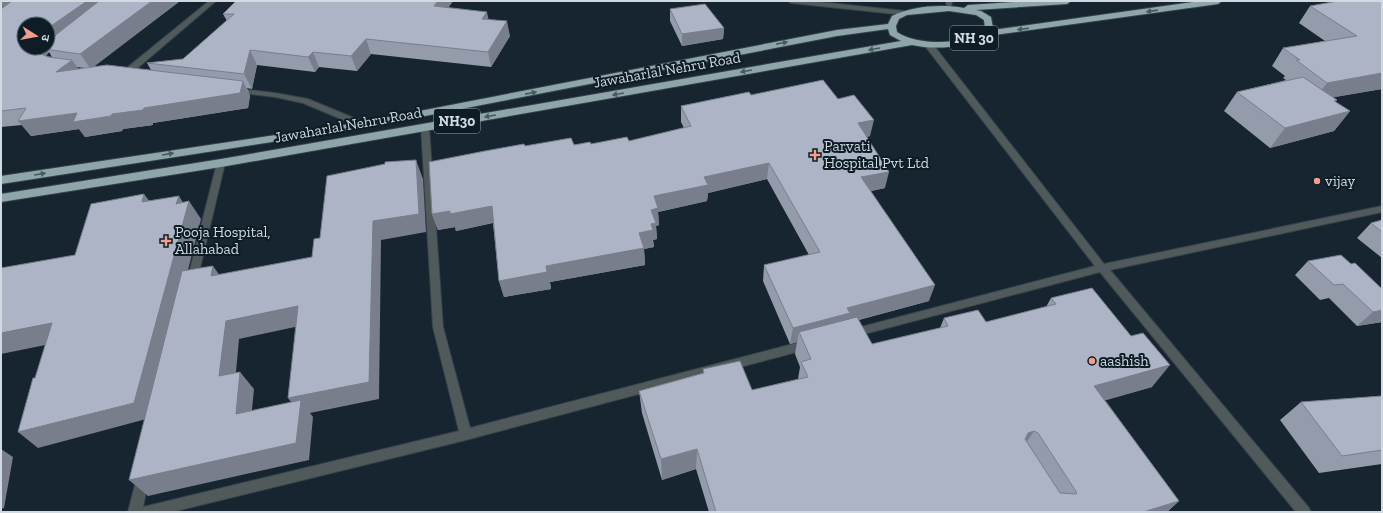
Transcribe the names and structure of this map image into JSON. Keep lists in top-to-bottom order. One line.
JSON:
{"streets":{"highway":["NH 30","Jawaharlal Nehru Road","NH30"]},"crossings":[["NH 30","Jawaharlal Nehru Road"]],"places":{"health":["Parvati Hospital Pvt Ltd","Pooja Hospital, Allahabad"],"other":["vijay","aashish"]},"north":"right"}
